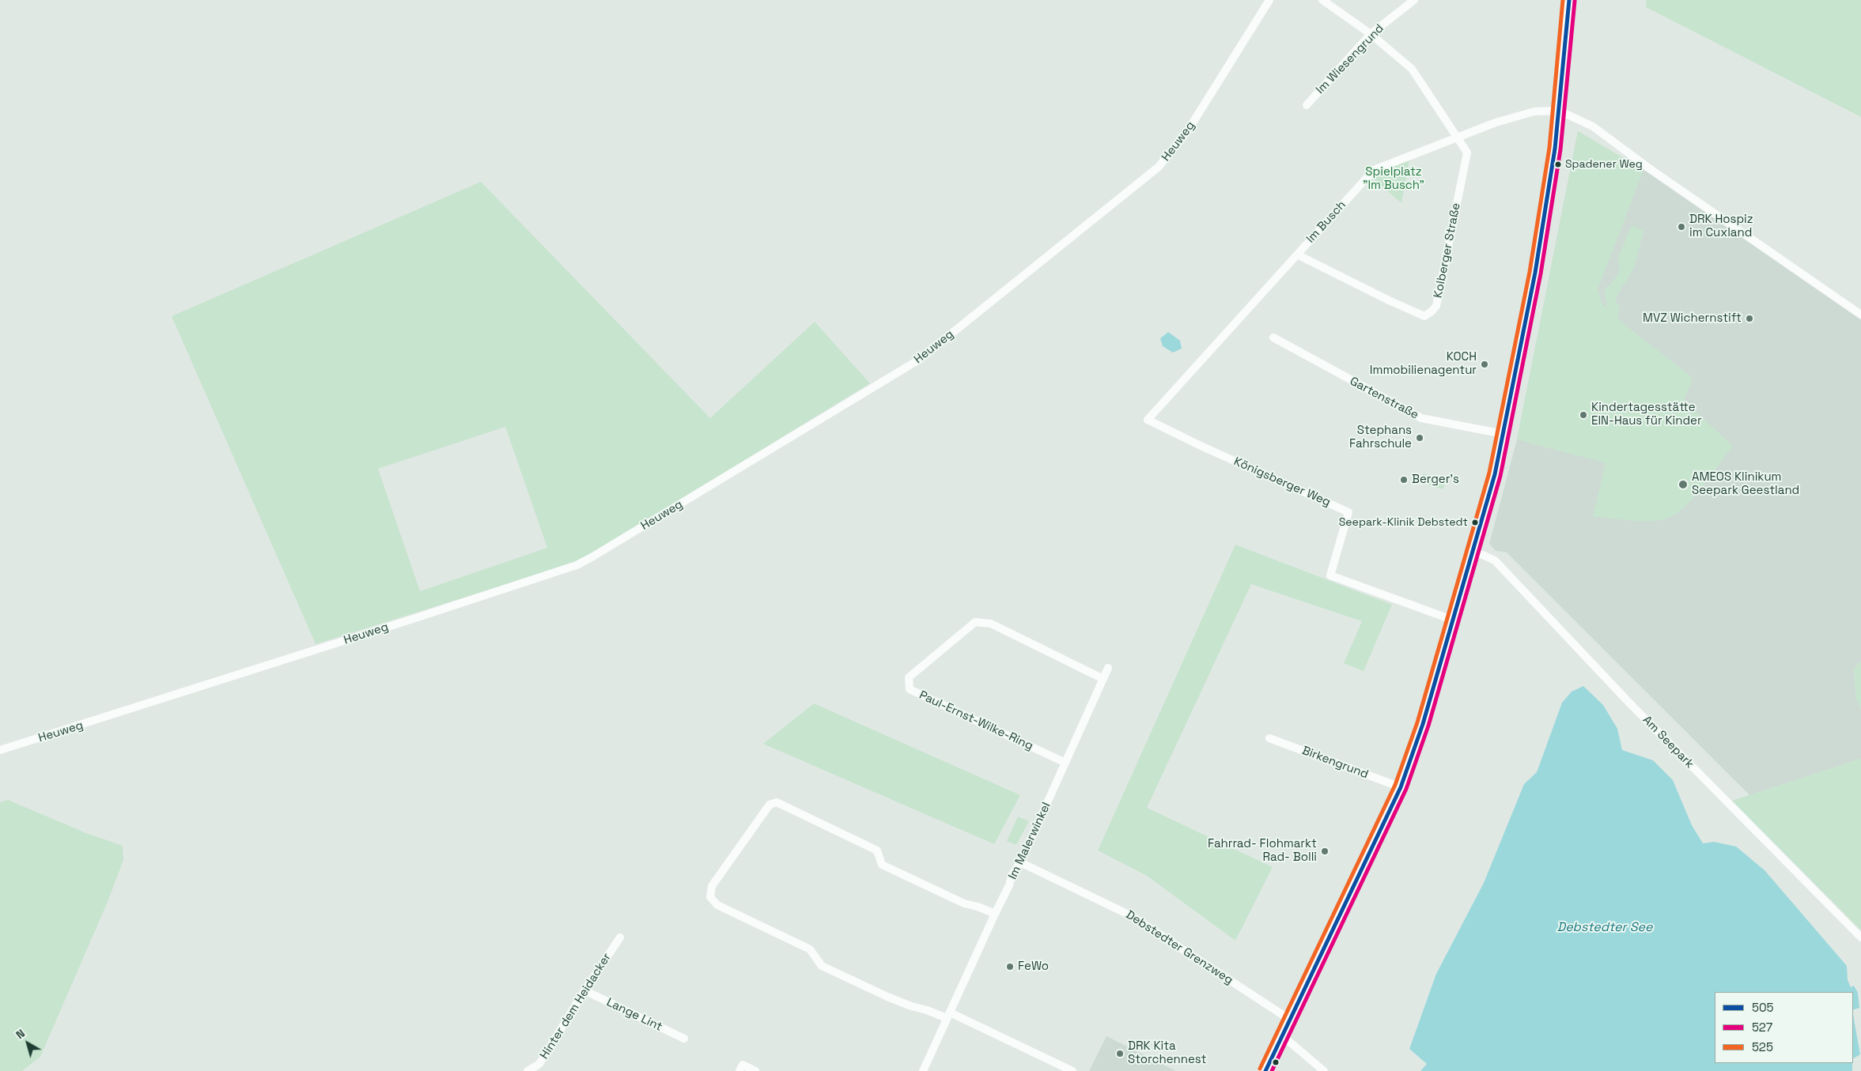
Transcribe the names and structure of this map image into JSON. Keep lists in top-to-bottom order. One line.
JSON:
{"streets":{"street":["Im Wiesengrund","Heuweg","Im Busch","Kolberger Straße","Gartenstraße","Königsberger Weg","Paul-Ernst-Wilke-Ring","Am Seepark","Birkengrund","Im Malerwinkel","Debstedter Grenzweg","Hinter dem Heidacker","Lange Lint"]},"crossings":[["Im Busch","Kolberger Straße"],["Im Busch","Königsberger Weg"],["Paul-Ernst-Wilke-Ring","Im Malerwinkel"],["Im Malerwinkel","Debstedter Grenzweg"],["Hinter dem Heidacker","Lange Lint"]],"water":["Debstedter See"],"parks":["Spielplatz \"Im Busch\""],"places":["Spadener Weg","DRK Hospiz im Cuxland","MVZ Wichernstift","KOCH Immobilienagentur","Kindertagesstätte EIN-Haus für Kinder","Stephans Fahrschule","Berger's","AMEOS Klinikum Seepark Geestland","Seepark-Klinik Debstedt","Fahrrad- Flohmarkt Rad- Bolli","FeWo","DRK Kita Storchennest"],"lines":["transit line 505","transit line 525","transit line 527"],"legend":["505","527","525"],"north":"top left"}
